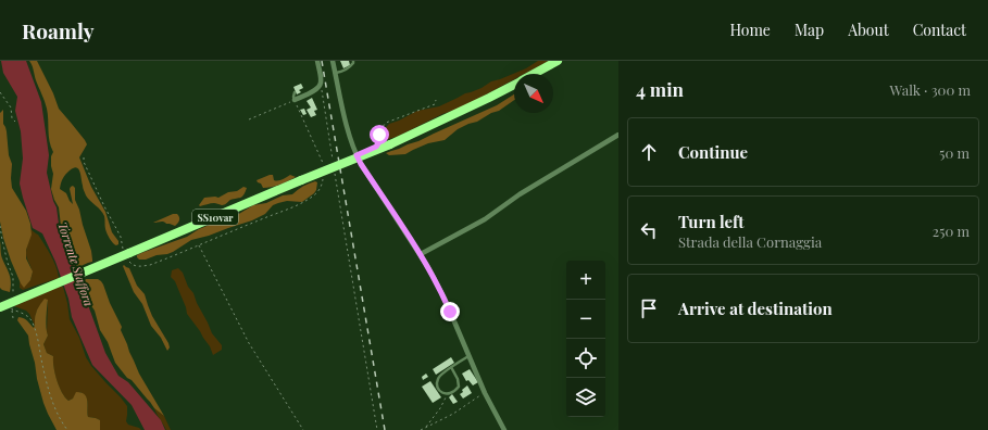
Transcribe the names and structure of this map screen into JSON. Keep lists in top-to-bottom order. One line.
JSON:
{"streets":{"highway":["SS10var"]},"water":["Torrente Staffora"],"north":"bottom right","page":{"header":"Roamly","nav":["Home","Map","About","Contact"],"heading":["4 min","Walk · 300 m"],"list":[["Continue","50 m"],["Turn left","Strada della Cornaggia","250 m"],"Arrive at destination"],"map_buttons":["+","−"]}}
